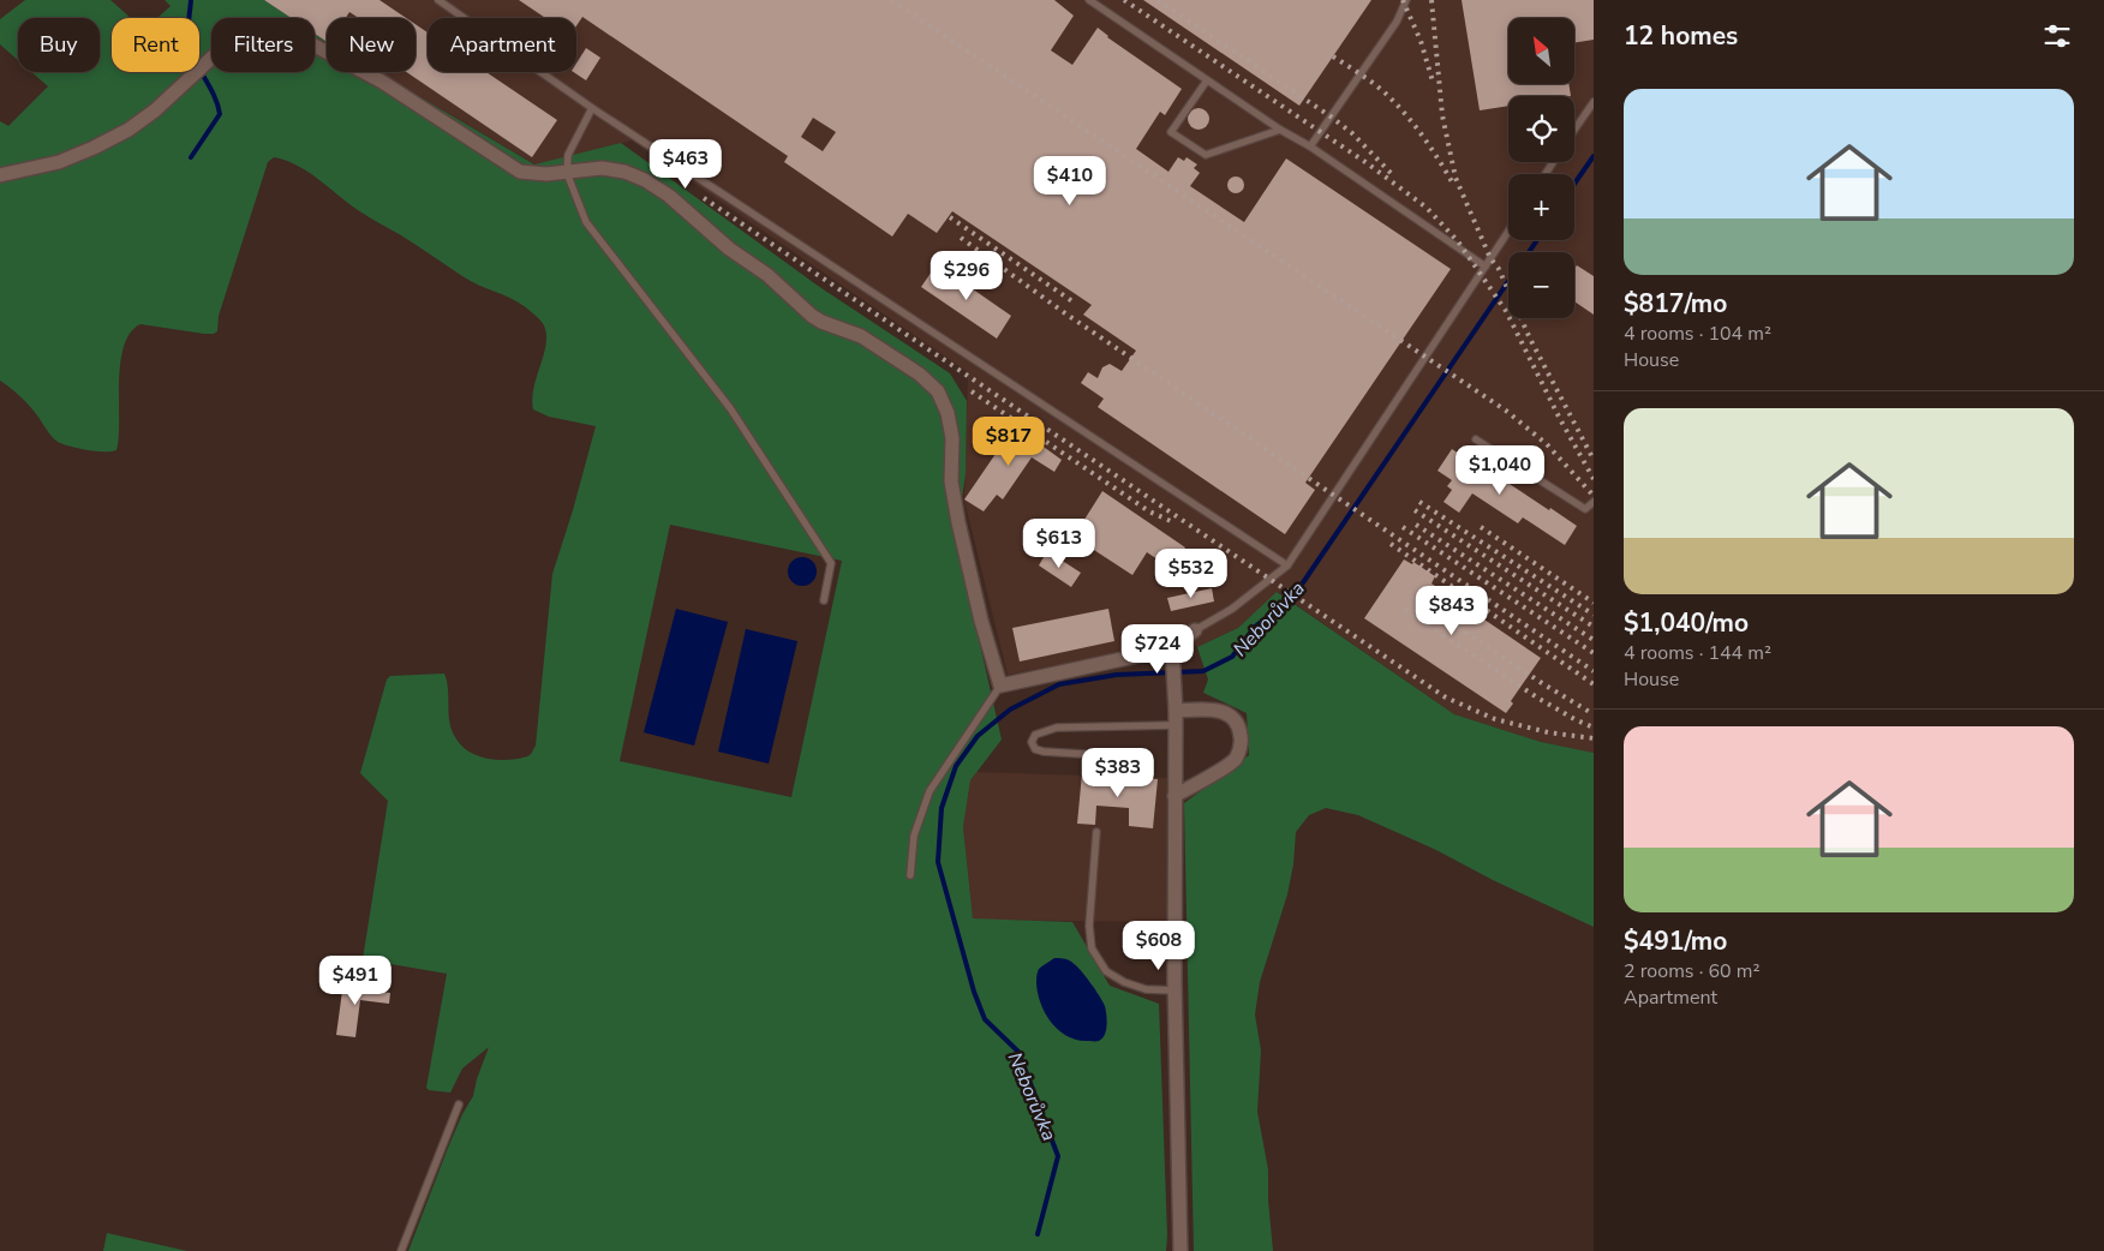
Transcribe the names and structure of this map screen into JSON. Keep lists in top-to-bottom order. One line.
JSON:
{"water":["Neborůvka"],"north":"top left","page":{"heading":"12 homes","map_buttons":["+","−"],"chip":["Buy","Rent","Filters","New","Apartment"],"list":[{"name":"$817/mo","note":"4 rooms · 104 m² · House"},{"name":"$1,040/mo","note":"4 rooms · 144 m² · House"},{"name":"$491/mo","note":"2 rooms · 60 m² · Apartment"}],"price":["$463","$410","$296","$817","$1,040","$613","$532","$843","$724","$383","$608","$491"]}}
